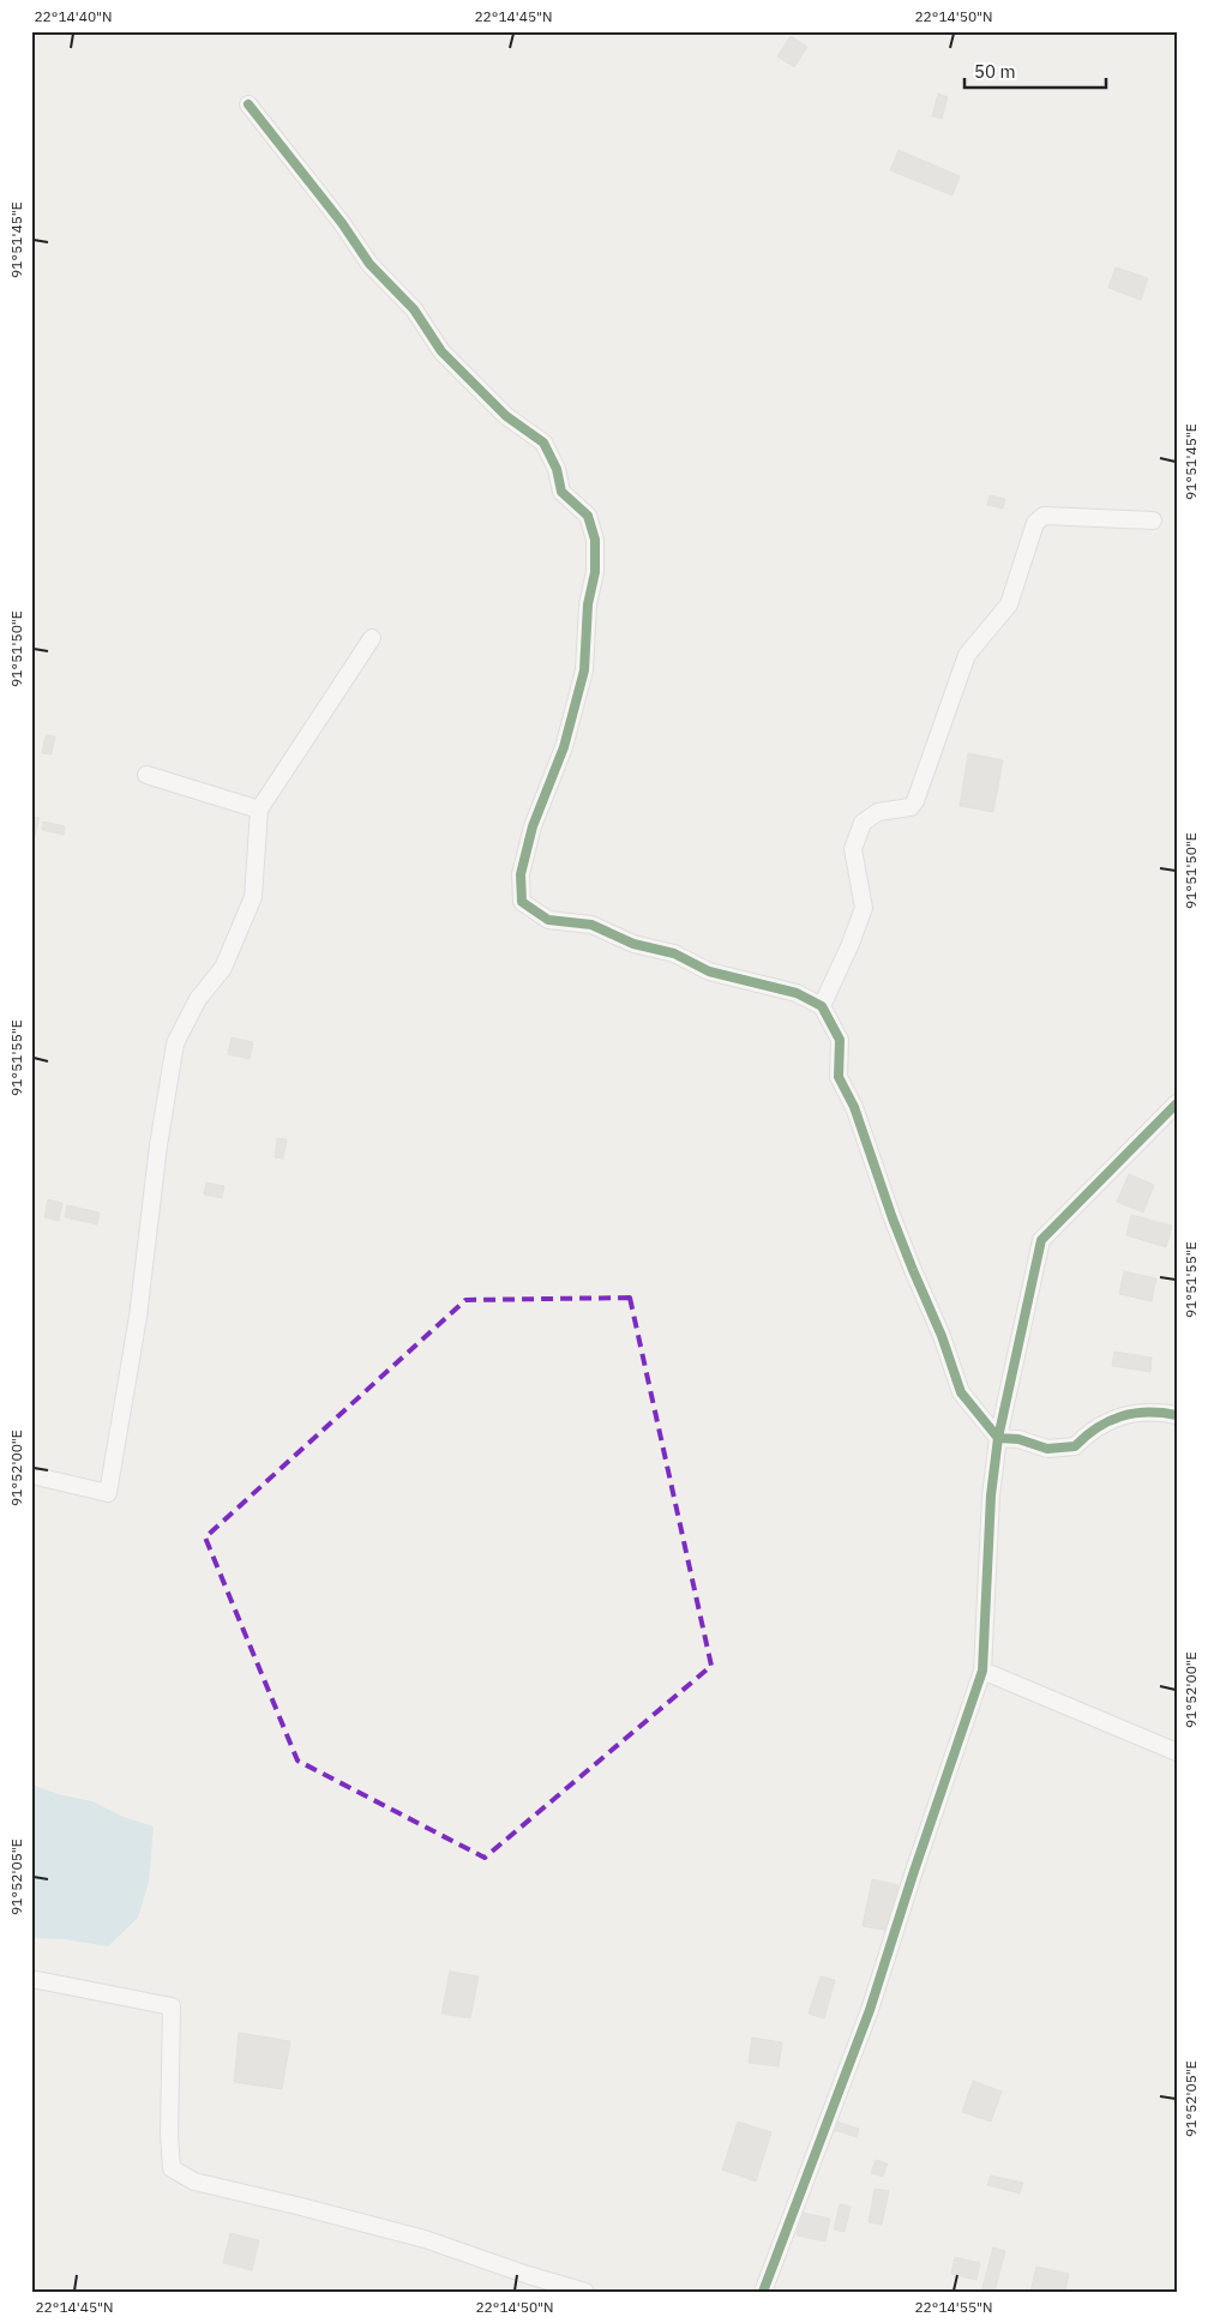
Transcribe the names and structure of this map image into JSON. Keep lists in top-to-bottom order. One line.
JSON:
{"scale_bar":"50 m","coordinates":["22°14'40\"N","22°14'45\"N","22°14'50\"N","91°51'45\"E","91°51'50\"E","91°51'55\"E","91°52'00\"E","91°52'05\"E","22°14'55\"N"]}
